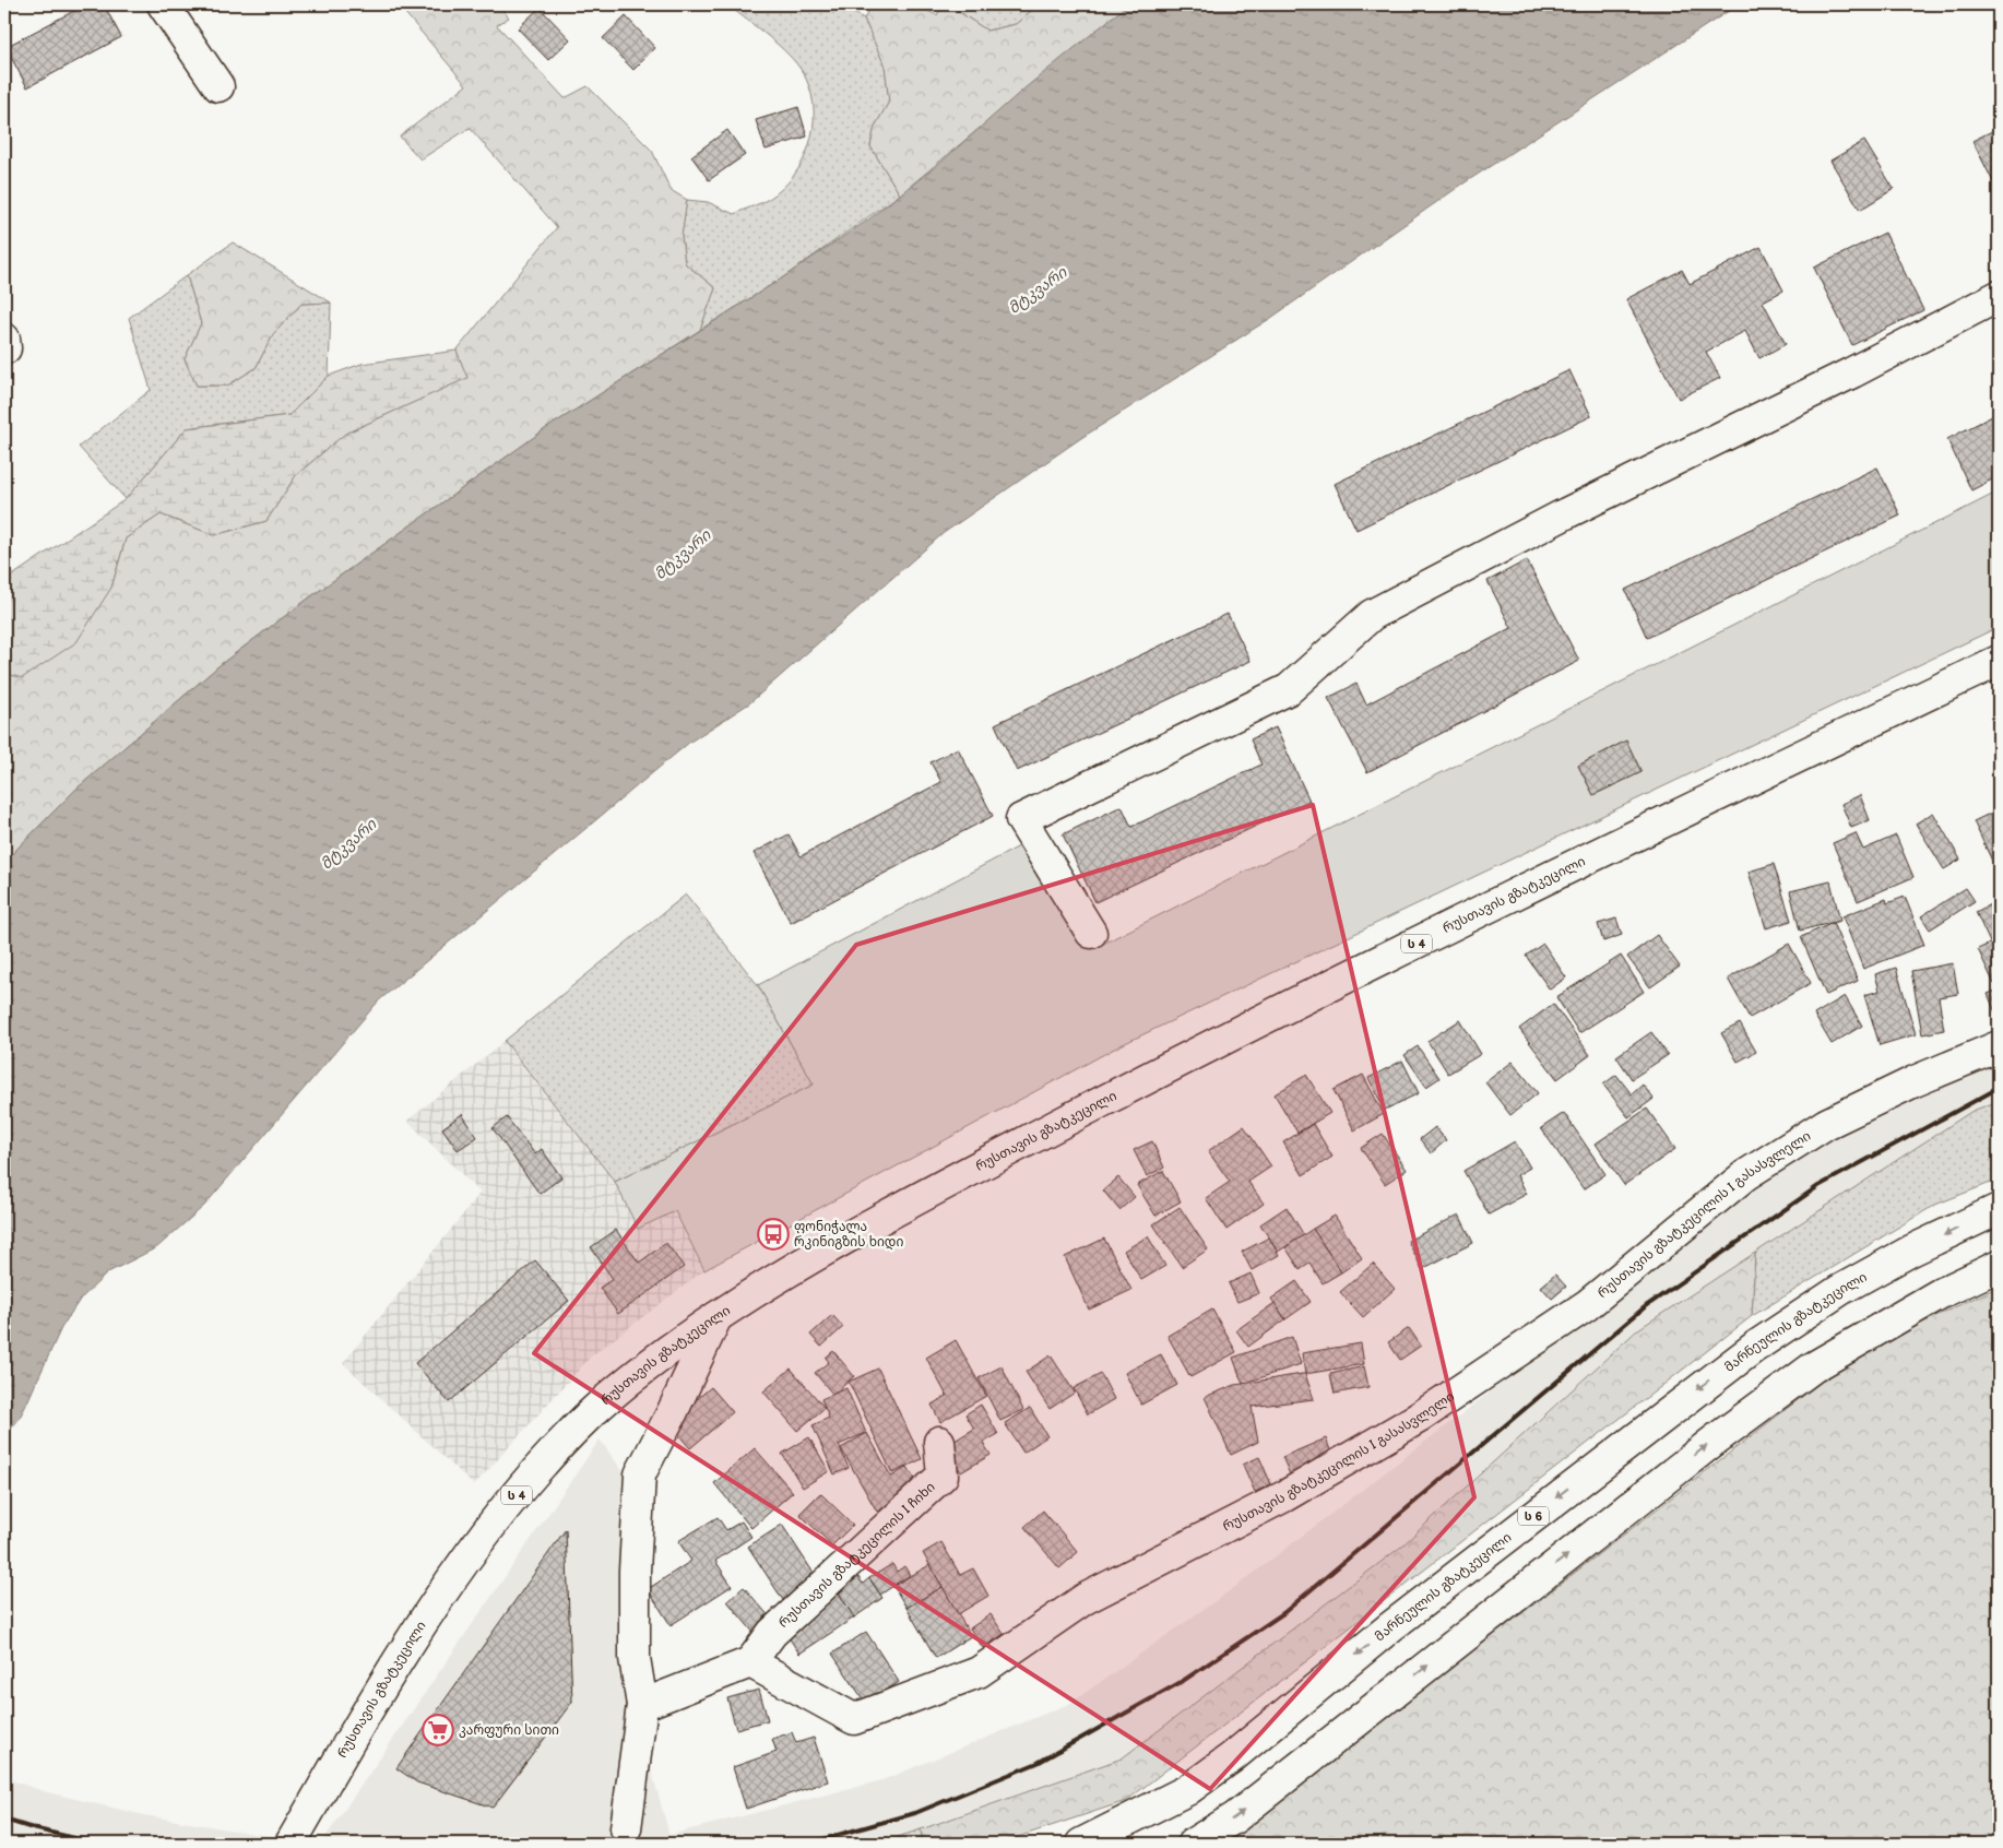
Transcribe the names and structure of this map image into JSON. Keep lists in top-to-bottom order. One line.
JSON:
{"streets":{"main road":["რუსთავის გზატკეცილი","ს 4","რუსთავის გზატკეცილის I გასასვლელი","მარნეულის გზატკეცილი","ს 6","რუსთავის გზატკეცილის I ჩიხი"]},"crossings":[["რუსთავის გზატკეცილის I გასასვლელი","რუსთავის გზატკეცილის I ჩიხი"]],"water":["მტკვარი"],"places":{"bus stop":["ფონიჭალა რკინიგზის ხიდი"],"supermarket":["კარფური სითი"]}}
